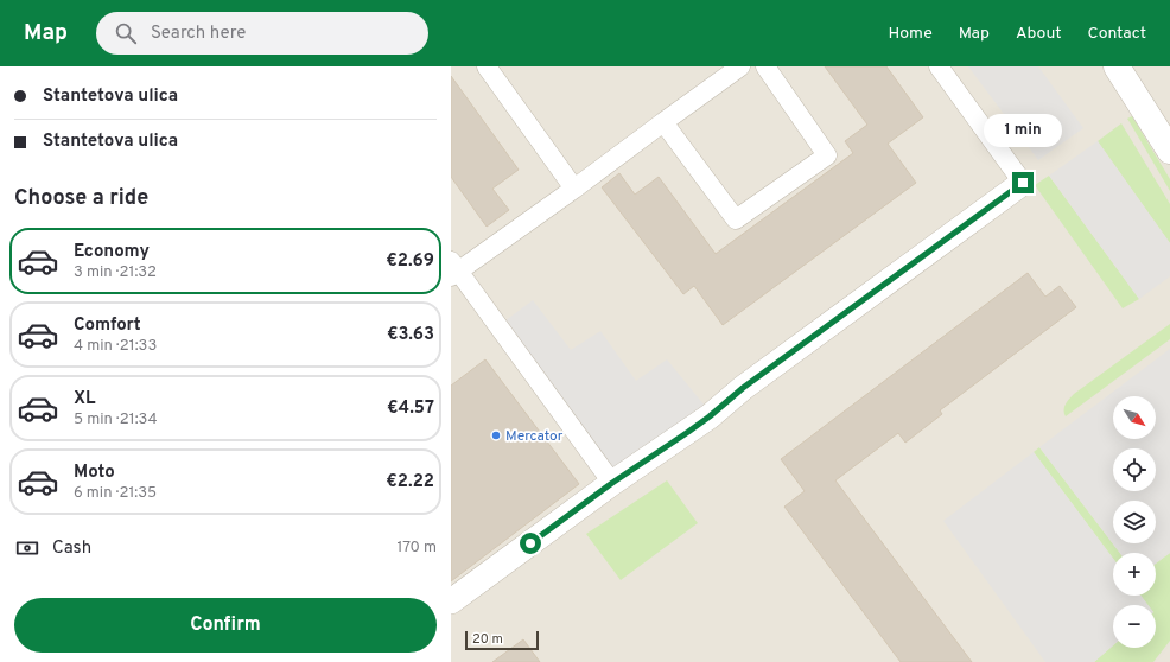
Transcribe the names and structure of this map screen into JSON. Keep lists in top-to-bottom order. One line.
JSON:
{"places":["Mercator"],"scale_bar":"20 m","north":"bottom right","page":{"header":"Map","search":"Search here","nav":["Home","Map","About","Contact"],"banner":["Stantetova ulica","Stantetova ulica"],"bubble":"1 min","heading":"Choose a ride","list":[{"name":"Economy","note":"3 min · 21:32","value":"€2.69"},{"name":"Comfort","note":"4 min · 21:33","value":"€3.63"},{"name":"XL","note":"5 min · 21:34","value":"€4.57"},{"name":"Moto","note":"6 min · 21:35","value":"€2.22"}],"map_buttons":["+","−"],"pay":["Cash","170 m"],"buttons":"Confirm","scale":"20 m"}}
